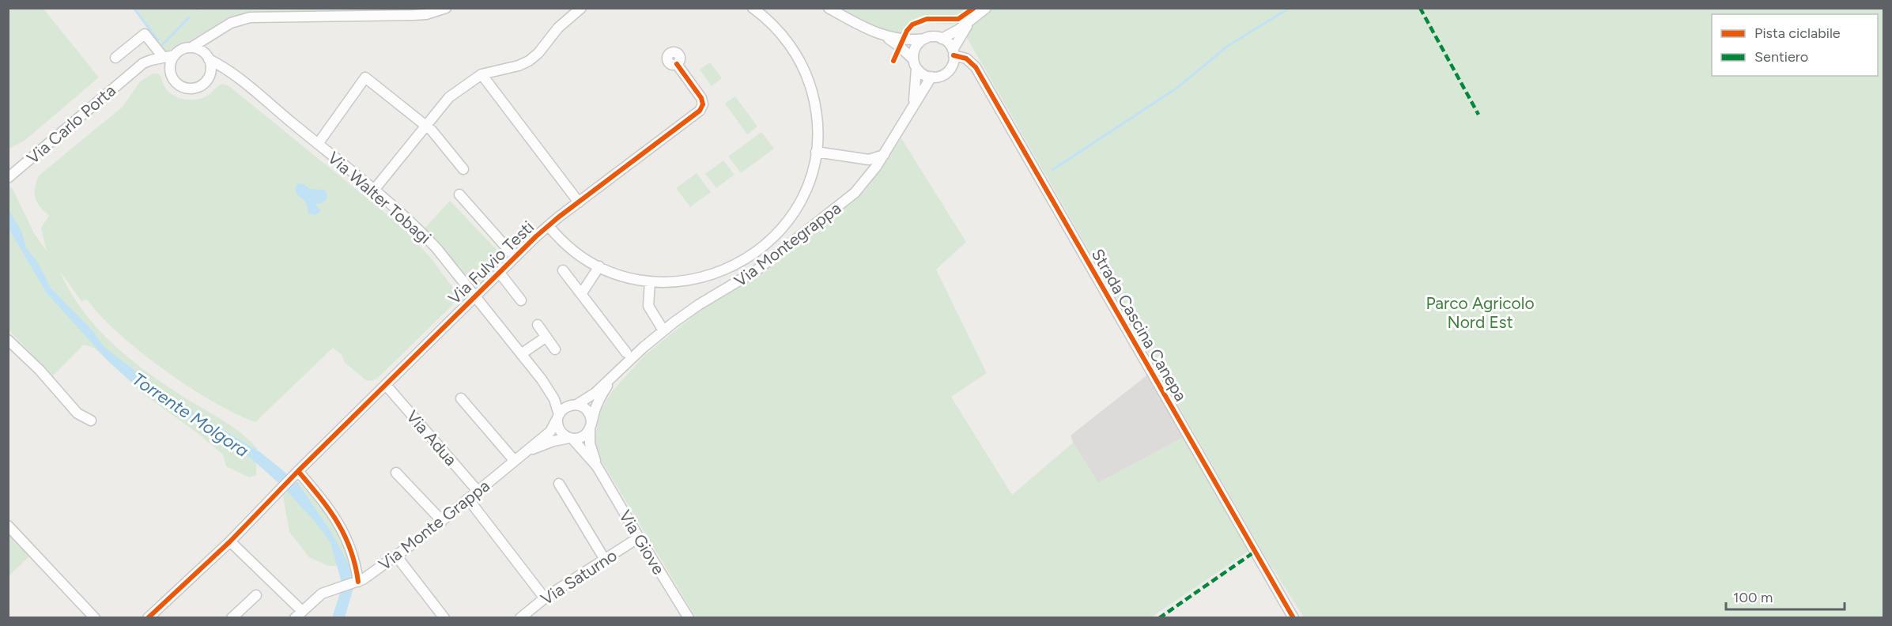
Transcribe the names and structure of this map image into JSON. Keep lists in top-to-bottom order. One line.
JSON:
{"streets":{"street":["Via Carlo Porta","Via Walter Tobagi","Via Montegrappa","Via Fulvio Testi","Strada Cascina Canepa","Via Adua","Via Monte Grappa","Via Giove","Via Saturno"]},"crossings":[["Via Carlo Porta","Via Walter Tobagi"],["Via Walter Tobagi","Via Montegrappa"],["Via Walter Tobagi","Via Fulvio Testi"],["Via Walter Tobagi","Via Monte Grappa"],["Via Walter Tobagi","Via Giove"],["Via Montegrappa","Strada Cascina Canepa"],["Via Montegrappa","Via Monte Grappa"],["Via Montegrappa","Via Giove"],["Via Fulvio Testi","Via Adua"],["Via Adua","Via Monte Grappa"],["Via Monte Grappa","Via Giove"],["Via Giove","Via Saturno"]],"water":["Torrente Molgora"],"parks":["Parco Agricolo Nord Est"],"legend":["Pista ciclabile","Sentiero"],"scale_bar":"100 m"}
